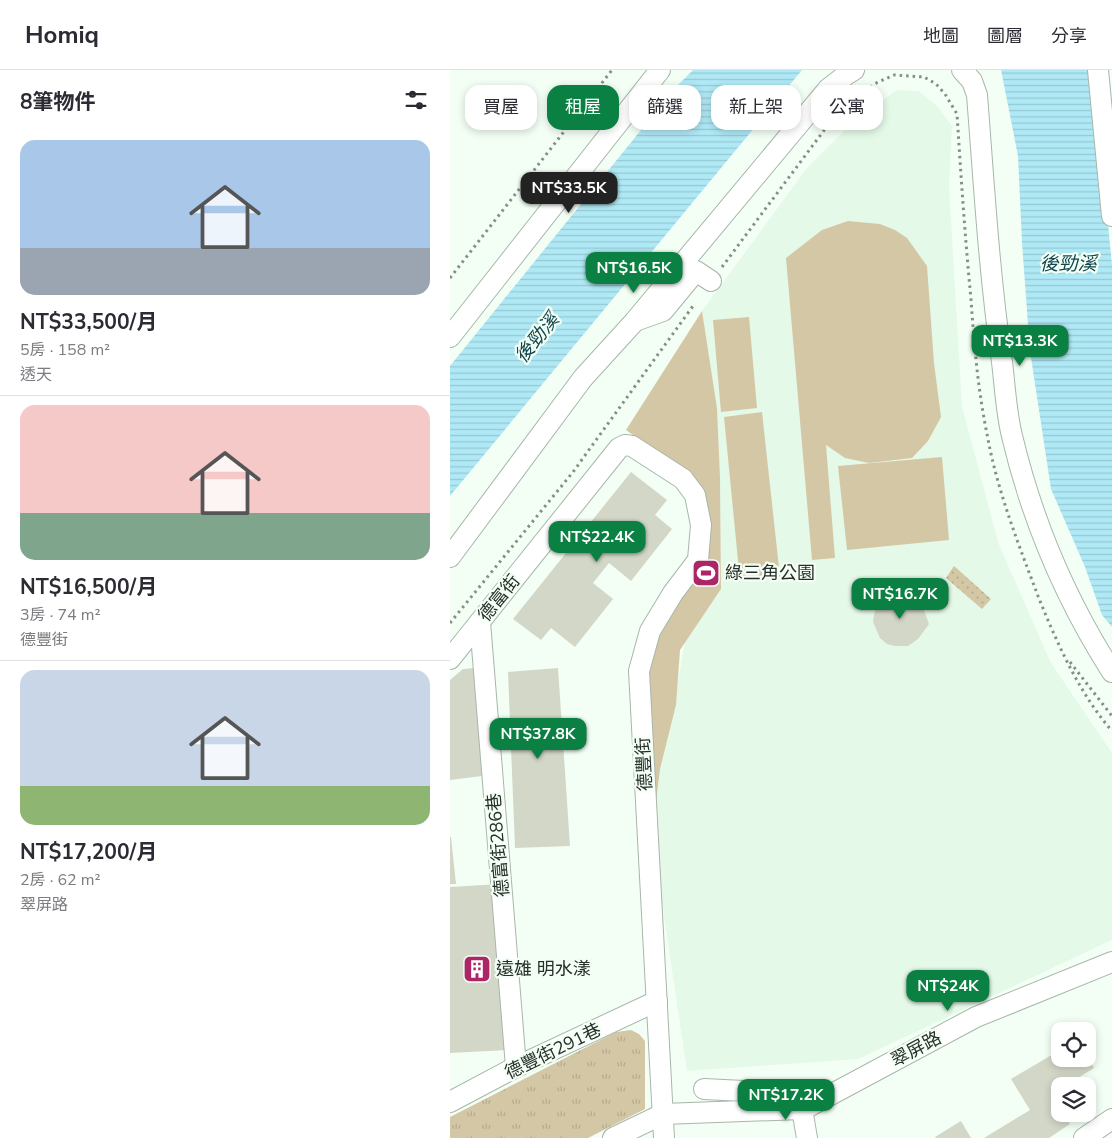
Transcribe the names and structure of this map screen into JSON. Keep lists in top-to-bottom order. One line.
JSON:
{"streets":{"street":["德富街","德豐街","德富街286巷","翠屏路","德豐街291巷"]},"crossings":[["德富街","德豐街"],["德富街","德富街286巷"],["德豐街","德豐街291巷"],["德富街286巷","德豐街291巷"]],"water":["後勁溪"],"places":{"sports":["綠三角公園"],"building":["遠雄 明水漾"]},"page":{"header":"Homiq","nav":["地圖","圖層","分享"],"heading":"8筆物件","chip":["買屋","租屋","篩選","新上架","公寓"],"list":[{"name":"NT$33,500/月","note":"5房 · 158 m² · 透天"},{"name":"NT$16,500/月","note":"3房 · 74 m² · 德豐街"},{"name":"NT$17,200/月","note":"2房 · 62 m² · 翠屏路"}],"price":["NT$33.5K","NT$16.5K","NT$13.3K","NT$22.4K","NT$16.7K","NT$37.8K","NT$24K","NT$17.2K"]}}
